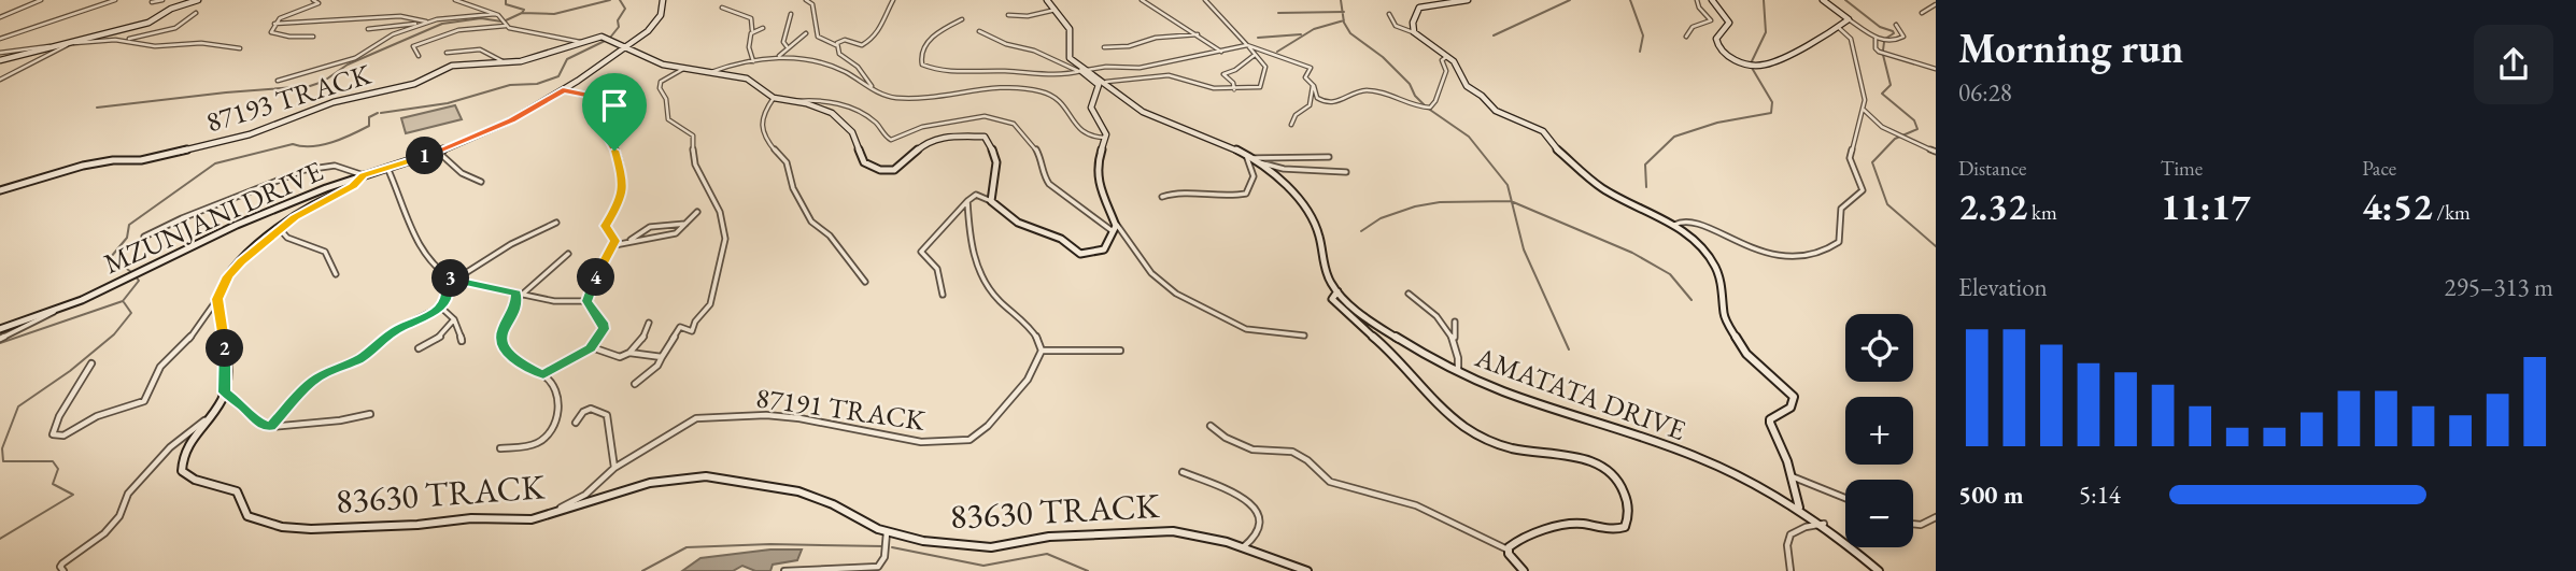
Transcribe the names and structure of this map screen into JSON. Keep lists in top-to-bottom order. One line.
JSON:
{"streets":{"street":["87193 TRACK","MZUNJANI DRIVE","AMATATA DRIVE","87191 TRACK","83630 TRACK"]},"crossings":[["87191 TRACK","83630 TRACK"]],"page":{"heading":["Morning run","06:28"],"stats":[["Distance","2.32 km"],["Time","11:17"],["Pace","4:52 /km"]],"pins":["1","4","3","2"],"chart":["Elevation","295–313 m"],"map_buttons":["+","−"],"list":[{"name":"500 m","note":"5:14"}]}}
